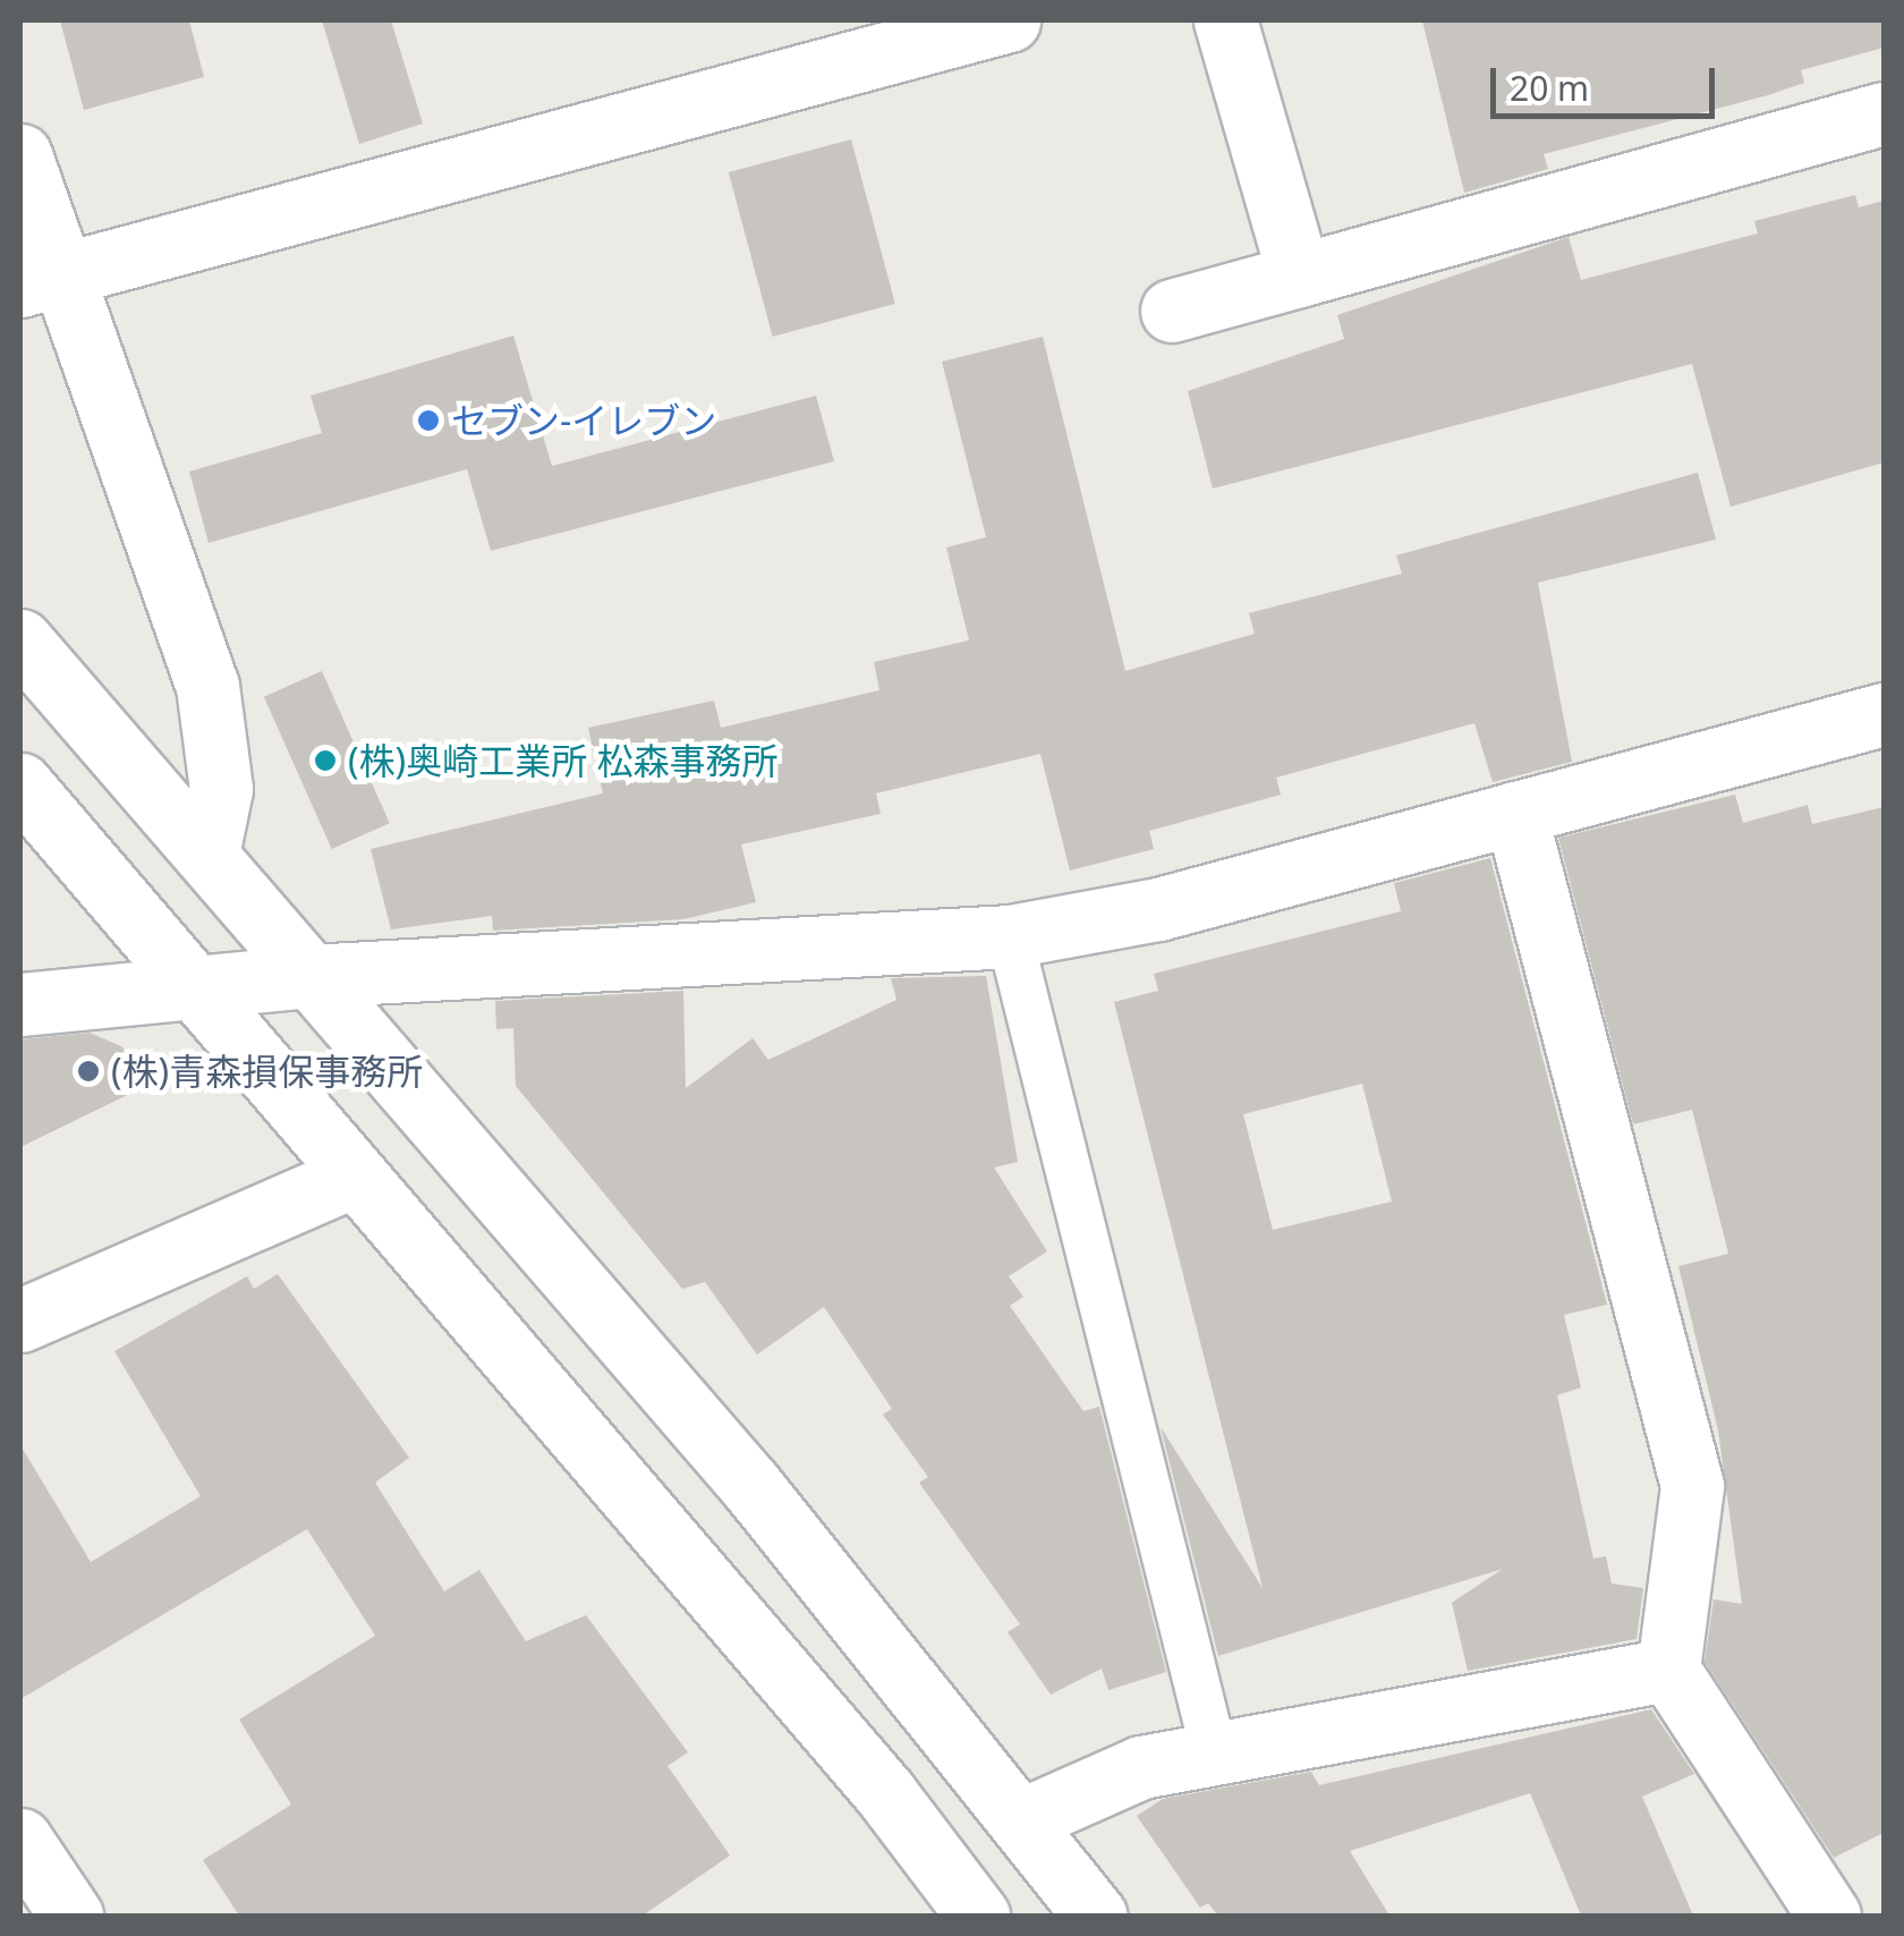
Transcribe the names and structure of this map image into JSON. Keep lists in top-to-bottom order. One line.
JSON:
{"places":["セブン-イレブン","(株)奥崎工業所 松森事務所","(株)青森損保事務所"],"scale_bar":"20 m"}
